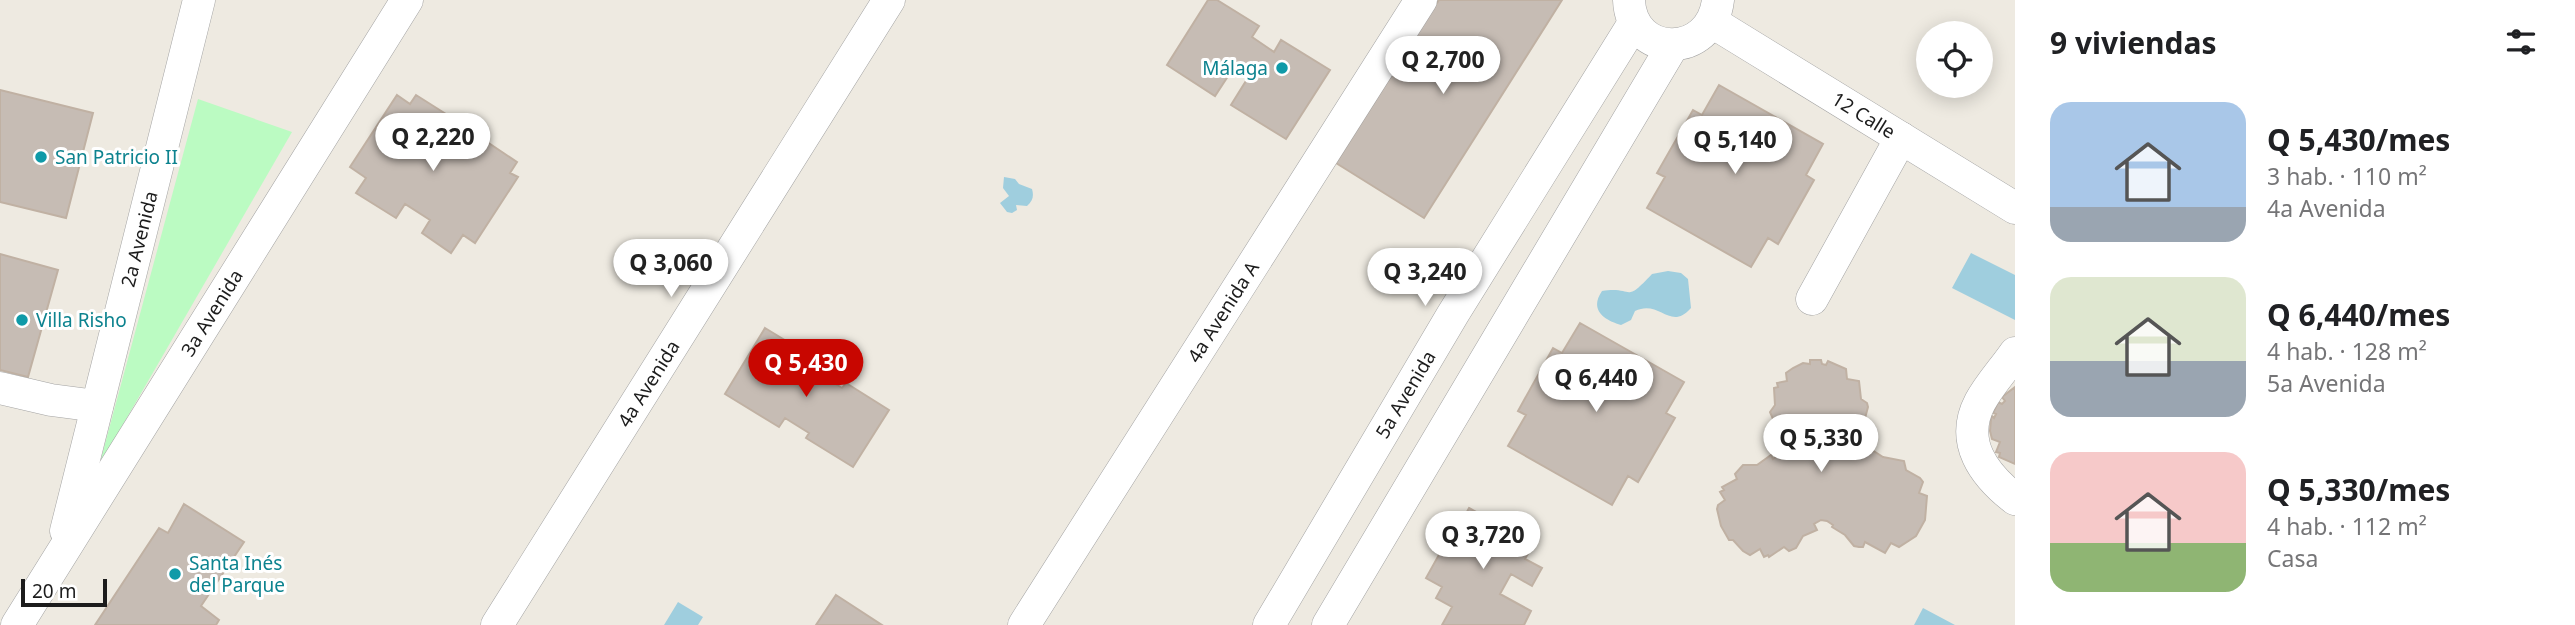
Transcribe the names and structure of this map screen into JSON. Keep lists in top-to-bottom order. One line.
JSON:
{"streets":{"street":["12 Calle","2a Avenida","4a Avenida A","3a Avenida","4a Avenida","5a Avenida"]},"crossings":[["2a Avenida","3a Avenida"]],"places":["Málaga","San Patricio II","Villa Risho","Santa Inés del Parque"],"scale_bar":"20 m","page":{"heading":"9 viviendas","price":["Q 2,700","Q 2,220","Q 5,140","Q 3,060","Q 3,240","Q 5,430","Q 6,440","Q 5,330","Q 3,720"],"list":[{"name":"Q 5,430/mes","note":"3 hab. · 110 m² · 4a Avenida"},{"name":"Q 6,440/mes","note":"4 hab. · 128 m² · 5a Avenida"},{"name":"Q 5,330/mes","note":"4 hab. · 112 m² · Casa"}],"scale":"20 m"}}
